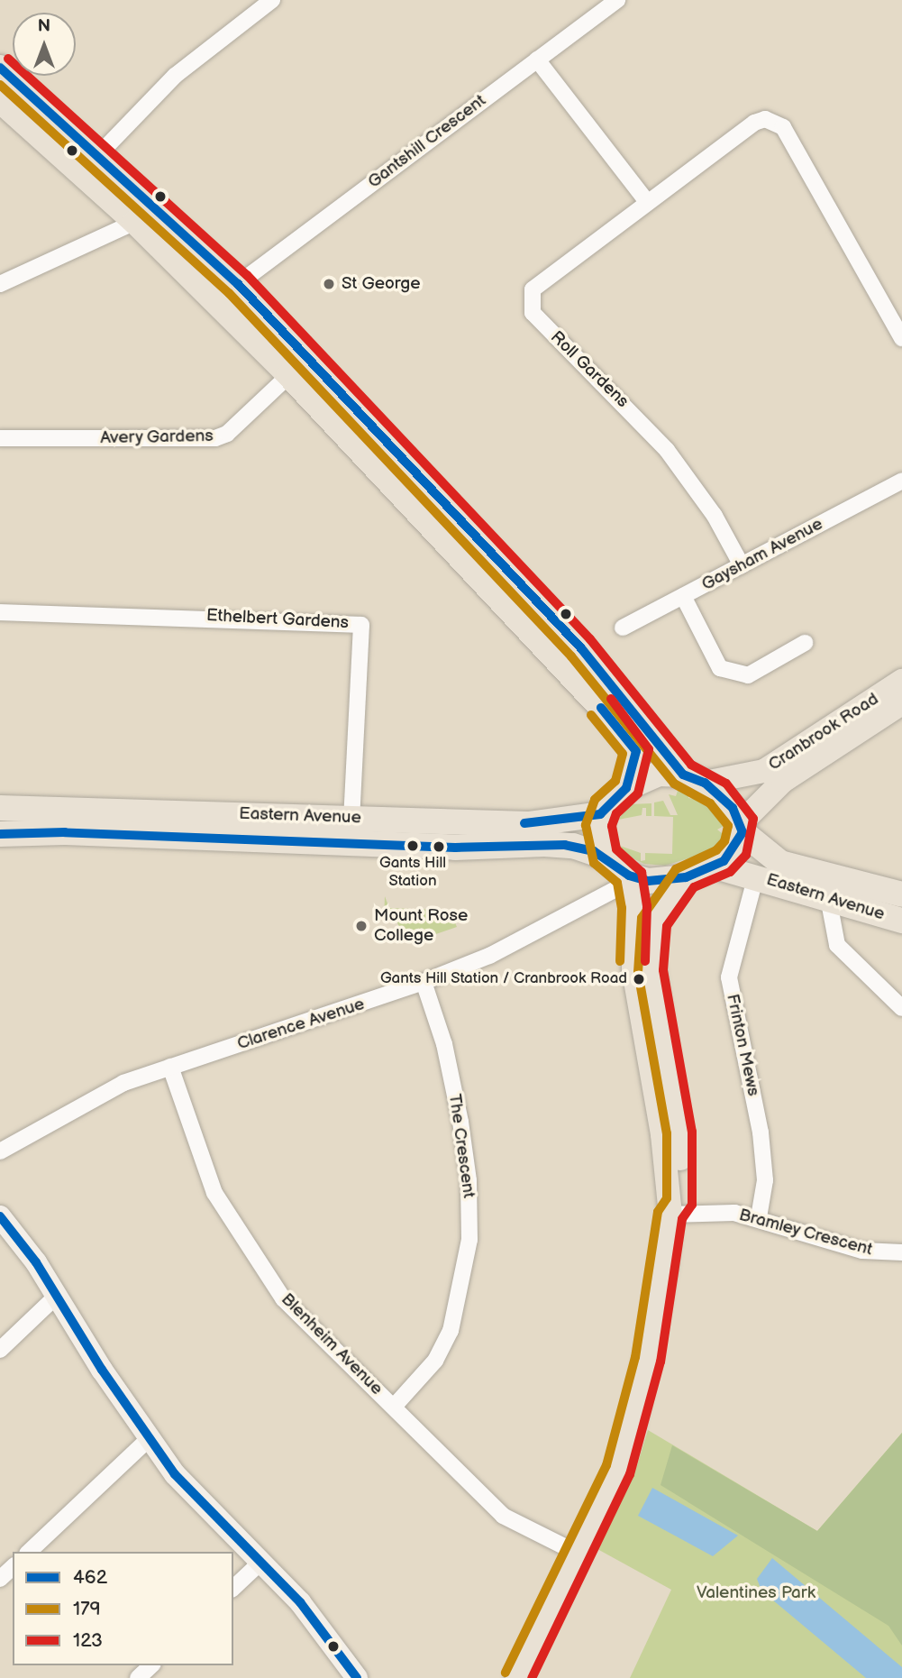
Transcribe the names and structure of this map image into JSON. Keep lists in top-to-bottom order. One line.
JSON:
{"streets":{"highway":["Eastern Avenue"],"main road":["Cranbrook Road"],"street":["Gantshill Crescent","Roll Gardens","Avery Gardens","Gaysham Avenue","Ethelbert Gardens","Clarence Avenue","Frinton Mews","The Crescent","Bramley Crescent","Blenheim Avenue"]},"crossings":[["Roll Gardens","Gaysham Avenue"],["Ethelbert Gardens","Eastern Avenue"],["Cranbrook Road","Eastern Avenue"],["Cranbrook Road","Clarence Avenue"],["Eastern Avenue","Clarence Avenue"],["Eastern Avenue","Frinton Mews"],["Clarence Avenue","The Crescent"],["Clarence Avenue","Blenheim Avenue"],["Frinton Mews","Bramley Crescent"],["The Crescent","Blenheim Avenue"]],"parks":["Valentines Park"],"places":["St George","Gants Hill Station","Mount Rose College","Gants Hill Station / Cranbrook Road"],"lines":["transit line 123","transit line 462","transit line 179"],"legend":["462","179","123"],"north":"top"}
